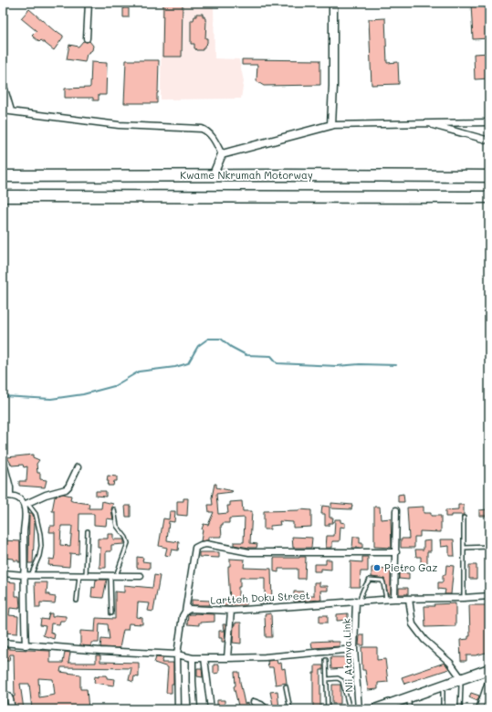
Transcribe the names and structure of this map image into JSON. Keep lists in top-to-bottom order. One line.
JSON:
{"streets":{"highway":["Kwame Nkrumah Motorway"],"street":["Lartteh Doku Street","Nii Atanya Link"]},"crossings":[["Lartteh Doku Street","Nii Atanya Link"]],"places":["Pietro Gaz"]}
